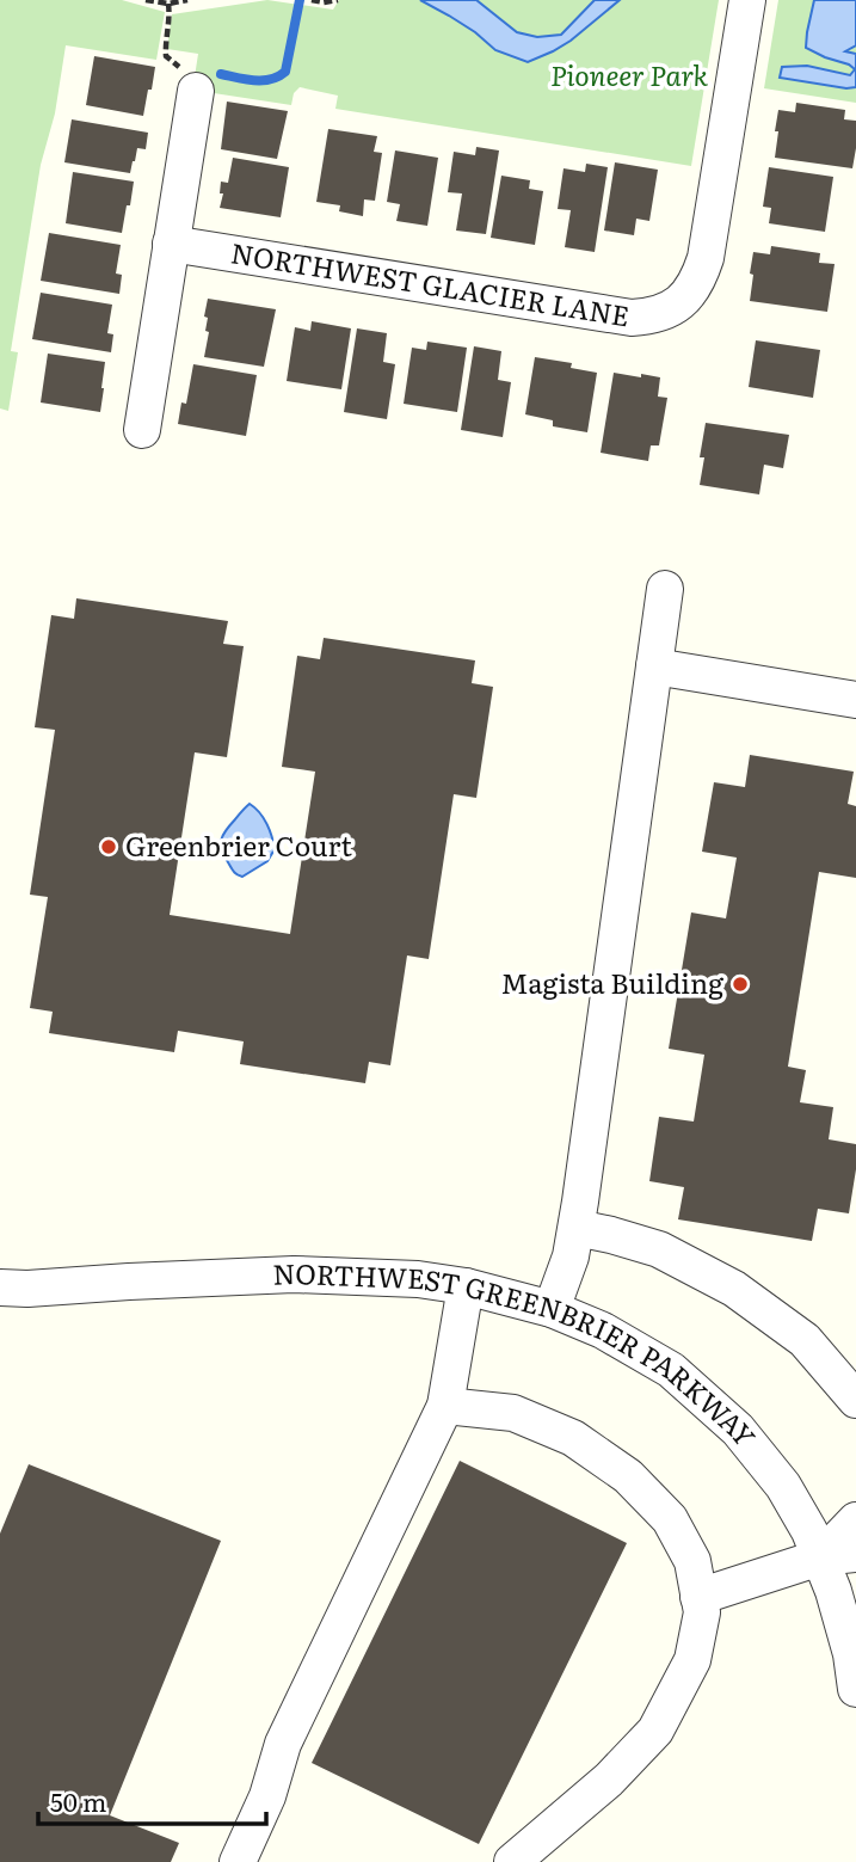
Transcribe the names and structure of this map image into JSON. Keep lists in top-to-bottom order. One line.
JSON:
{"streets":{"street":["NORTHWEST GLACIER LANE","NORTHWEST GREENBRIER PARKWAY"]},"parks":["Pioneer Park"],"places":["Greenbrier Court","Magista Building"],"scale_bar":"50 m"}
